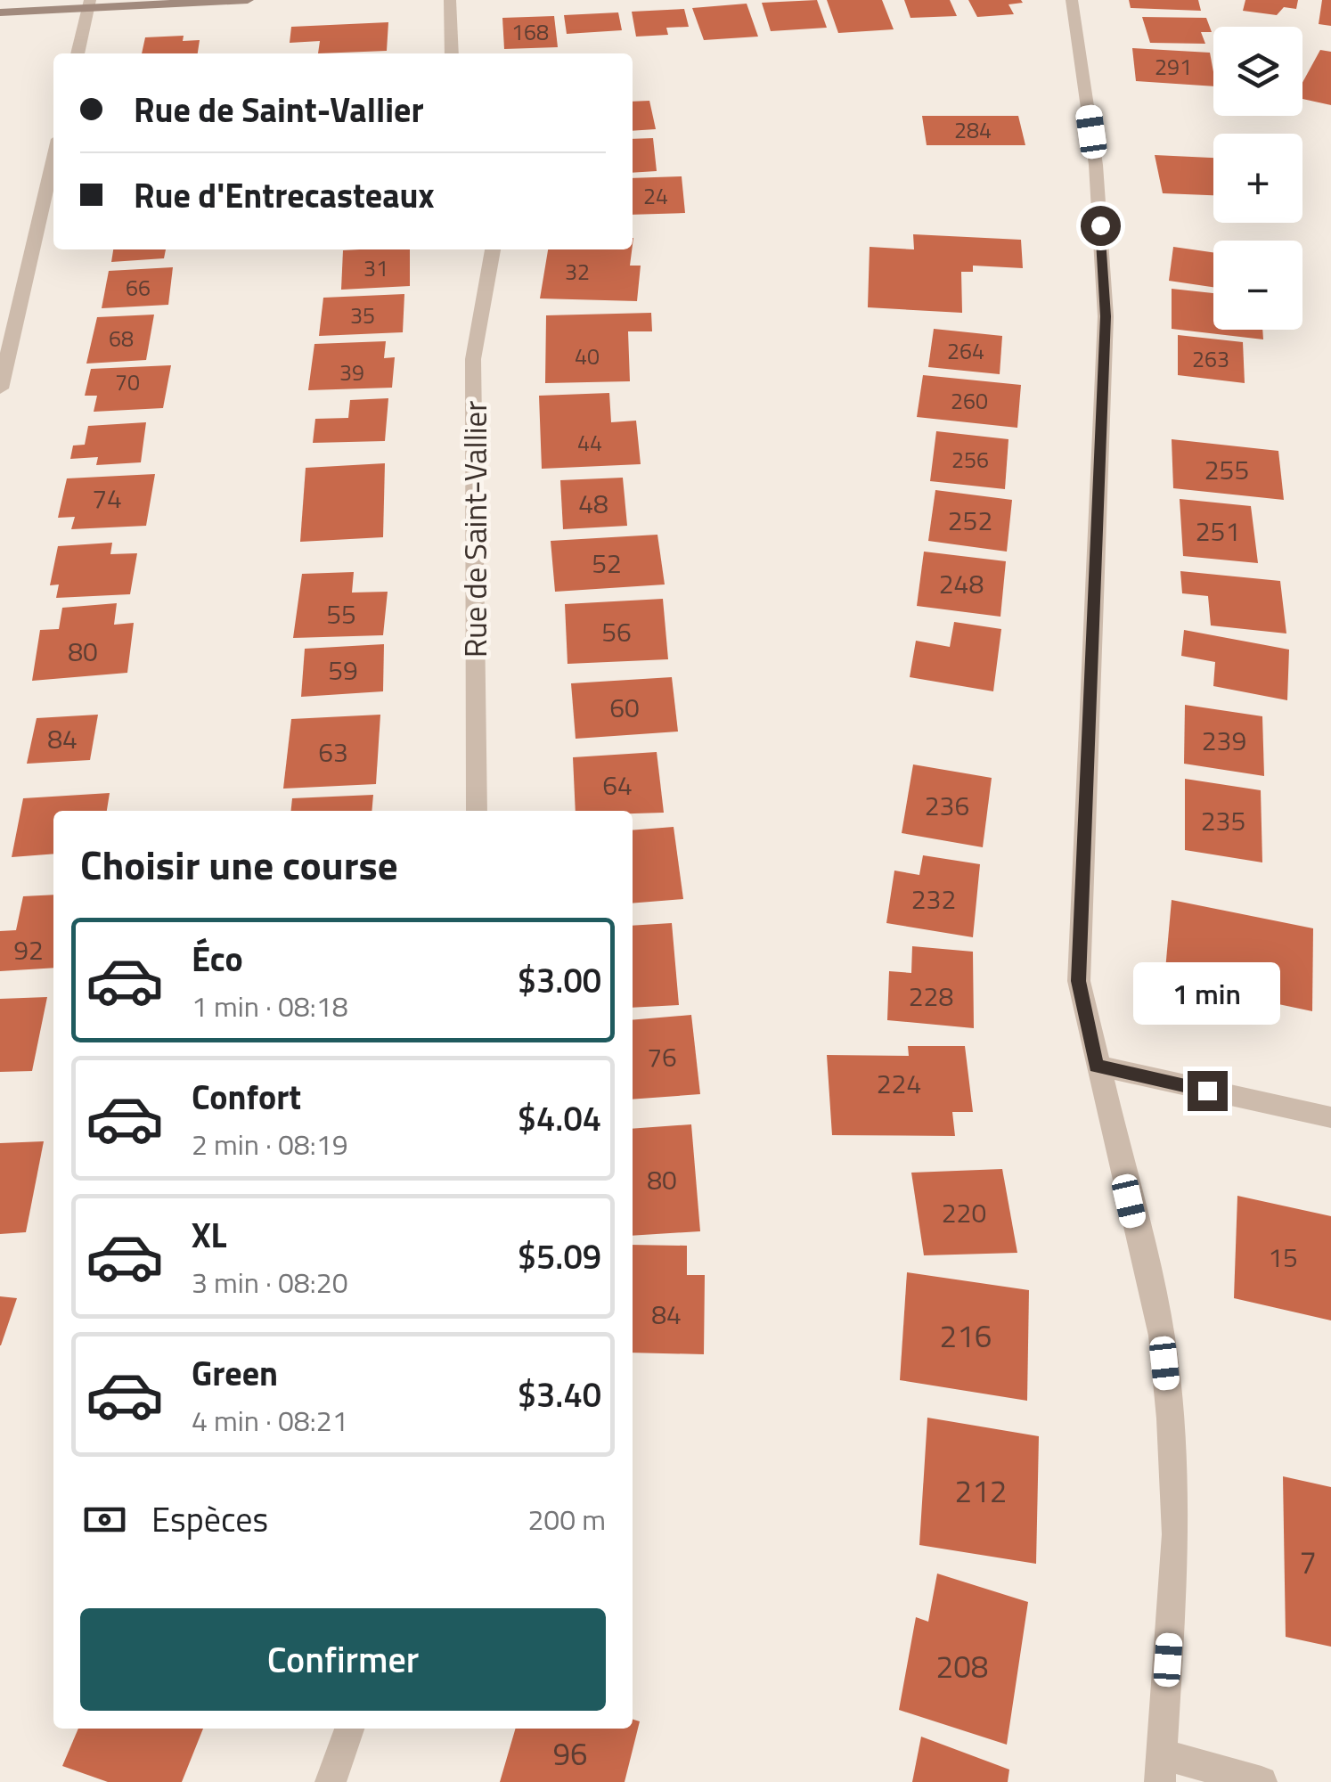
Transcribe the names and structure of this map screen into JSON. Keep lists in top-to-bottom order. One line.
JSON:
{"streets":{"street":["Rue de Saint-Vallier"]},"house_numbers":["168","291","284","24","31","32","66","35","68","264","40","263","39","70","260","44","256","255","74","48","252","251","52","248","55","56","80","59","60","84","239","63","64","236","235","232","92","228","76","224","80","220","15","84","216","212","7","208","96"],"page":{"map_buttons":["+","−"],"banner":["Rue de Saint-Vallier","Rue d'Entrecasteaux"],"heading":"Choisir une course","list":[{"name":"Éco","note":"1 min · 08:18","value":"$3.00"},{"name":"Confort","note":"2 min · 08:19","value":"$4.04"},{"name":"XL","note":"3 min · 08:20","value":"$5.09"},{"name":"Green","note":"4 min · 08:21","value":"$3.40"}],"bubble":"1 min","pay":["Espèces","200 m"],"buttons":"Confirmer"}}
